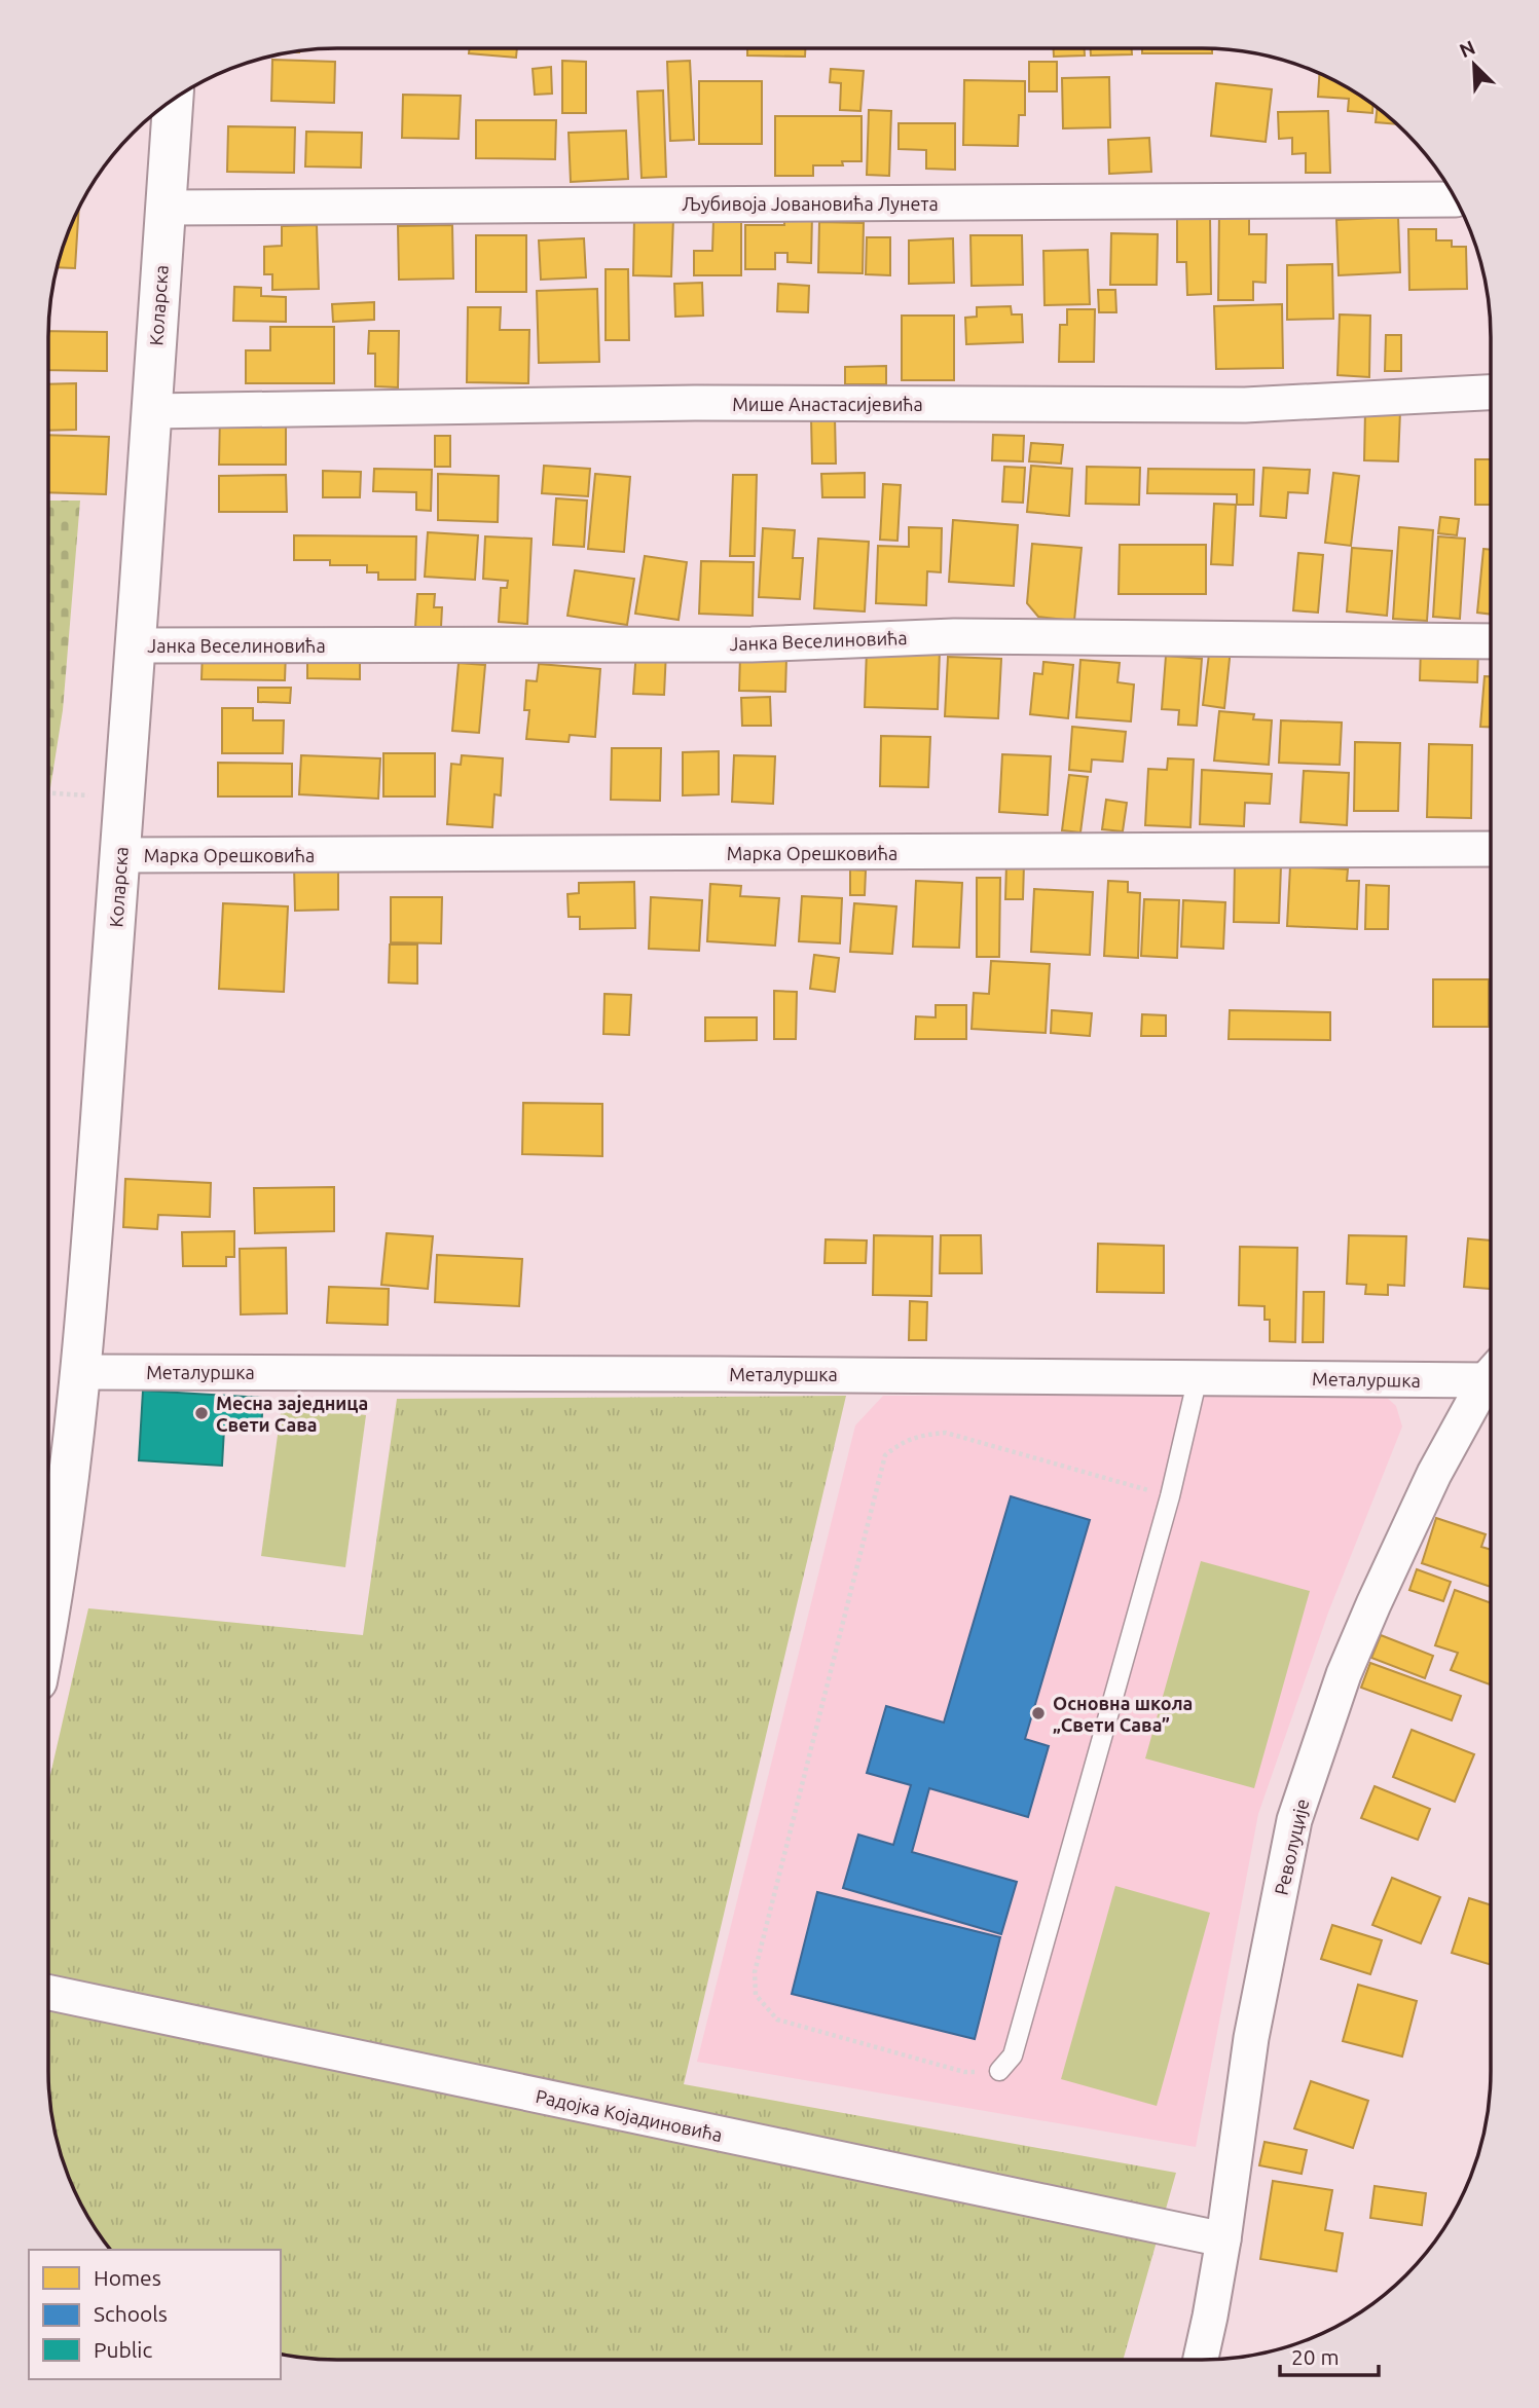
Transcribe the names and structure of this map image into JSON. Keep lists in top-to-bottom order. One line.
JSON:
{"streets":{"main road":["Коларска"],"street":["Љубивоја Јовановића Лунета","Мише Анастасијевића","Јанка Веселиновића","Марка Орешковића","Металуршка","Револуције","Радојка Којадиновића"]},"crossings":[["Љубивоја Јовановића Лунета","Коларска"],["Коларска","Мише Анастасијевића"],["Коларска","Јанка Веселиновића"],["Коларска","Марка Орешковића"],["Коларска","Металуршка"],["Револуције","Радојка Којадиновића"]],"places":["Месна заједница Свети Сава","Основна школа „Свети Сава”"],"legend":["Homes","Schools","Public"],"scale_bar":"20 m","north":"top left"}
